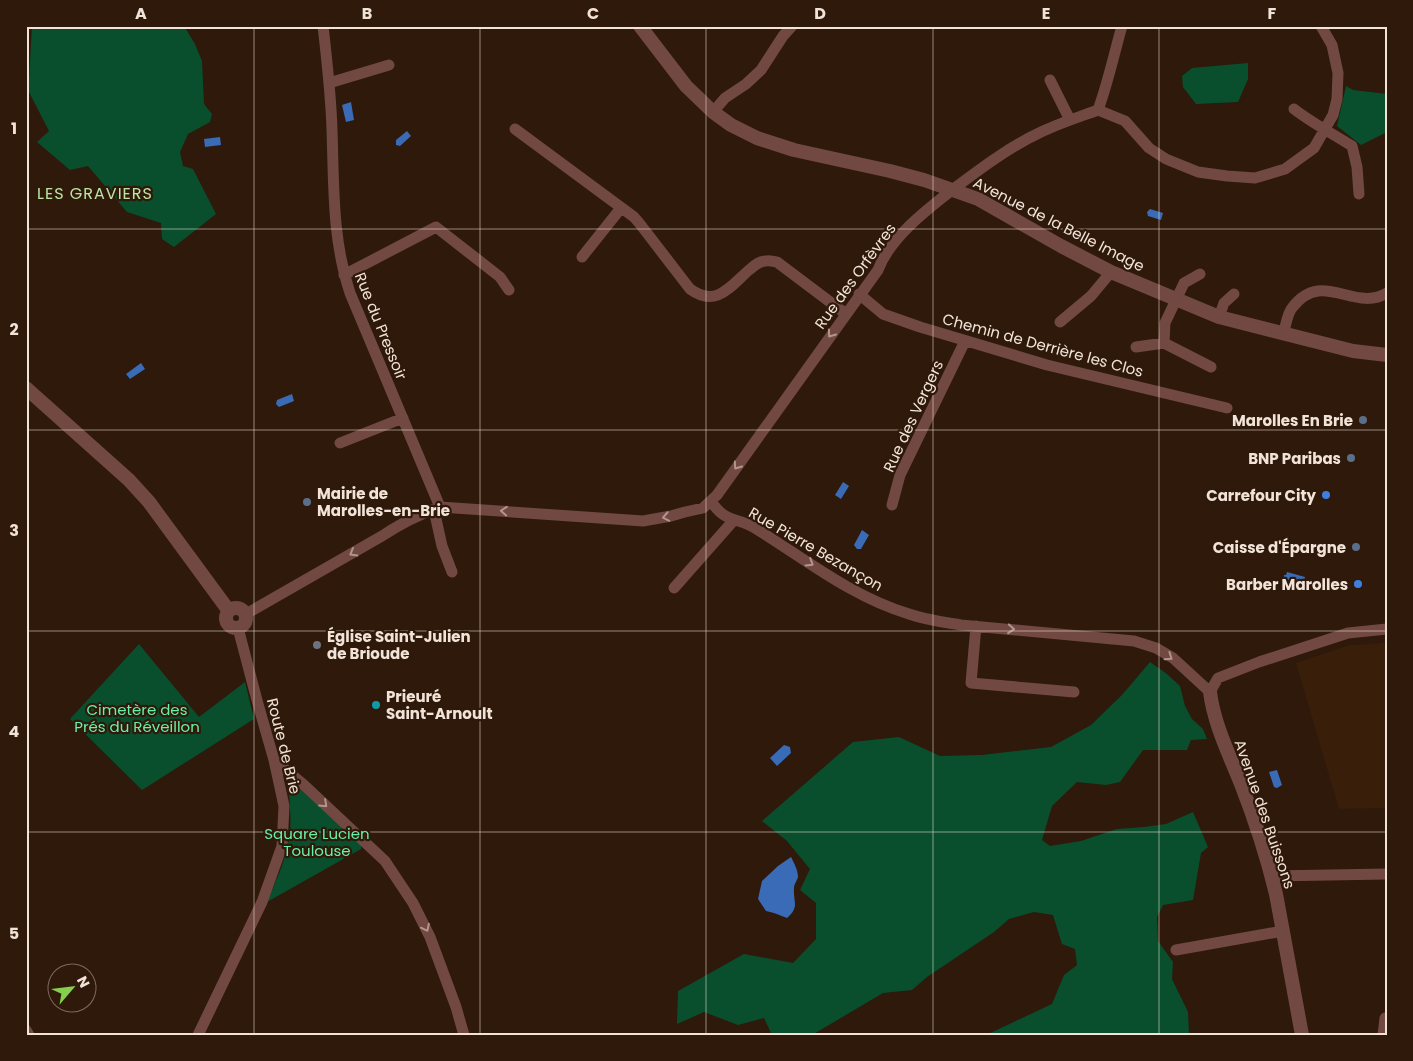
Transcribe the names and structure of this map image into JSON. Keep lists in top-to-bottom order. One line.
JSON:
{"streets":{"street":["Avenue de la Belle Image","Rue des Orfèvres","Rue du Pressoir","Chemin de Derrière les Clos","Rue des Vergers","Rue Pierre Bezançon","Route de Brie","Avenue des Buissons"]},"crossings":[["Avenue de la Belle Image","Rue des Orfèvres"],["Rue des Orfèvres","Chemin de Derrière les Clos"],["Rue des Orfèvres","Rue Pierre Bezançon"],["Chemin de Derrière les Clos","Rue des Vergers"],["Rue Pierre Bezançon","Avenue des Buissons"]],"one_way":["Rue des Orfèvres","Rue Pierre Bezançon"],"districts":["LES GRAVIERS"],"parks":["Cimetère des Prés du Réveillon","Square Lucien Toulouse"],"places":["Marolles En Brie","BNP Paribas","Carrefour City","Mairie de Marolles-en-Brie","Caisse d'Épargne","Barber Marolles","Église Saint-Julien de Brioude","Prieuré Saint-Arnoult"],"north":"top right","grid":{"columns":["A","B","C","D","E","F"],"rows":["1","2","3","4","5"]}}
